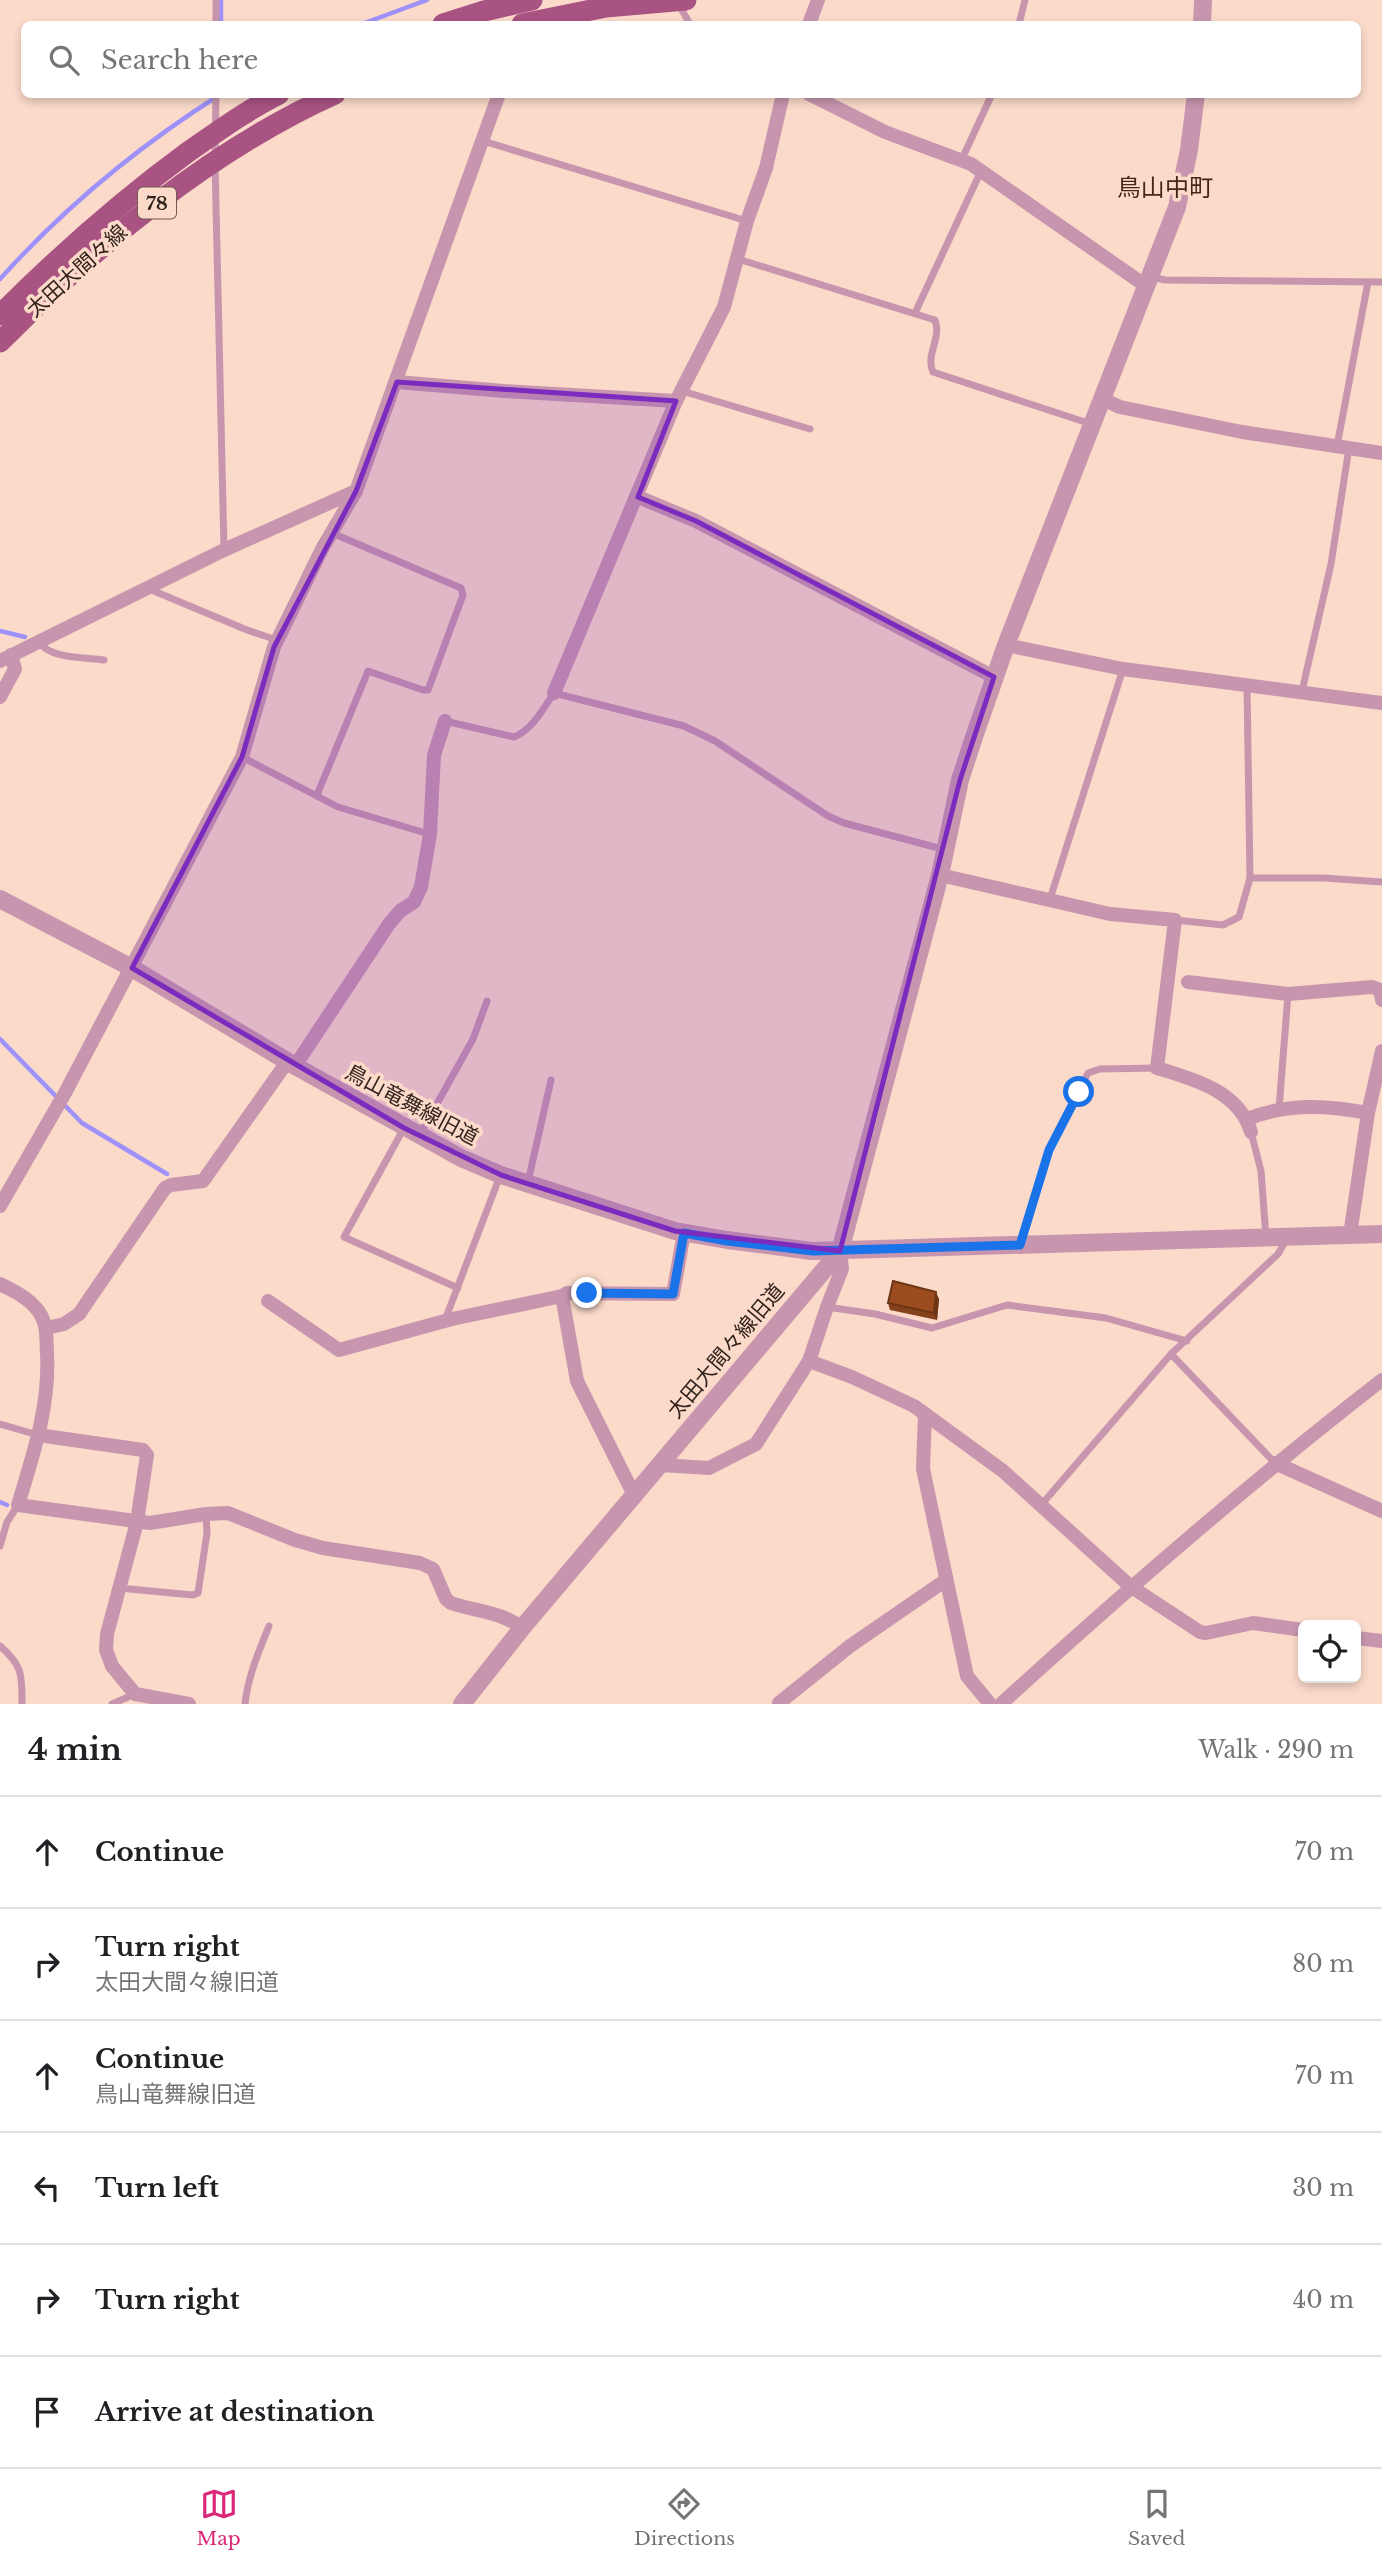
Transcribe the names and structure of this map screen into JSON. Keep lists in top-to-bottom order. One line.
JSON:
{"streets":{"main road":["78","太田大間々線"],"street":["鳥山竜舞線旧道","太田大間々線旧道"]},"crossings":[["鳥山竜舞線旧道","太田大間々線旧道"]],"districts":["鳥山中町"],"page":{"search":"Search here","heading":["4 min","Walk · 290 m"],"list":[["Continue","70 m"],["Turn right","太田大間々線旧道","80 m"],["Continue","鳥山竜舞線旧道","70 m"],["Turn left","30 m"],["Turn right","40 m"],"Arrive at destination"],"nav":["Map","Directions","Saved"]}}
